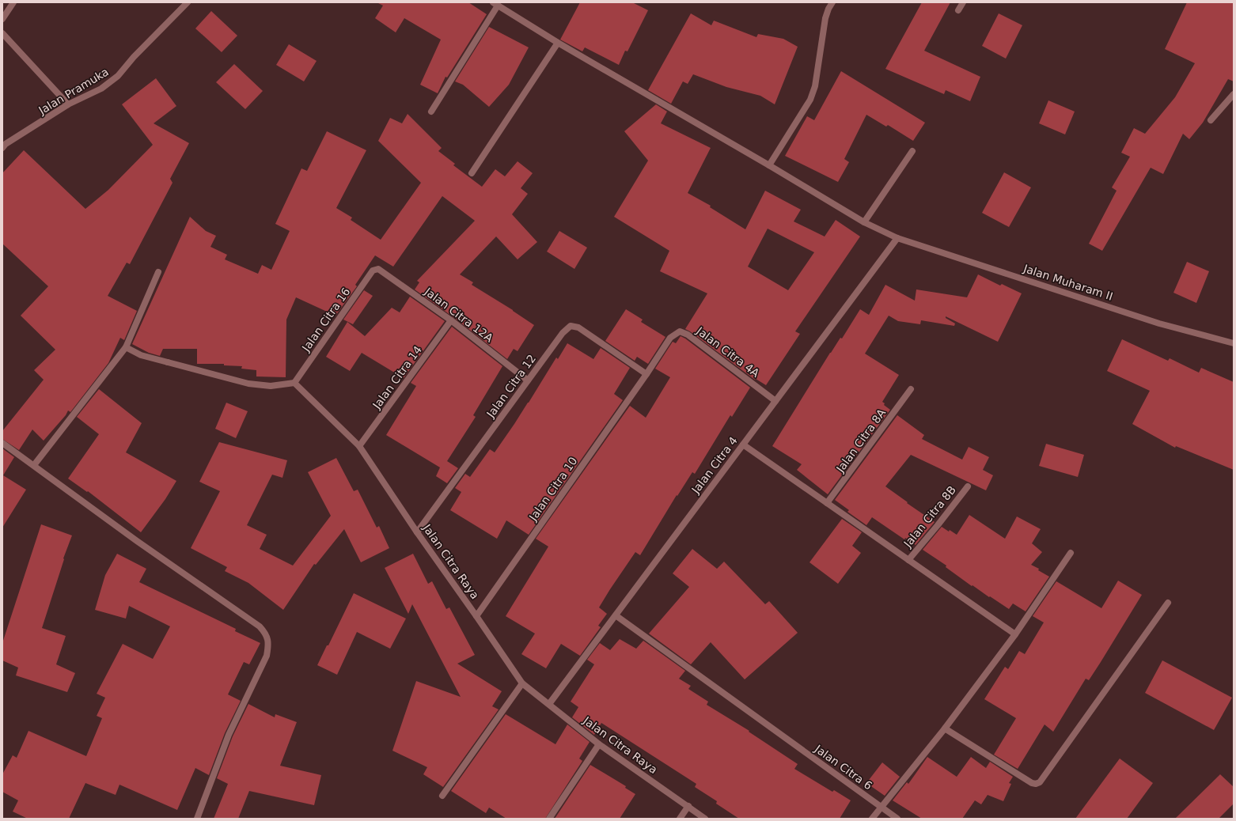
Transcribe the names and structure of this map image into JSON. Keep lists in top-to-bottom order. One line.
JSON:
{"streets":{"street":["Jalan Pramuka","Jalan Muharam II","Jalan Citra 12A","Jalan Citra 16","Jalan Citra 4A","Jalan Citra 14","Jalan Citra 12","Jalan Citra 8A","Jalan Citra 4","Jalan Citra 10","Jalan Citra 8B","Jalan Citra Raya","Jalan Citra 6"]},"crossings":[["Jalan Muharam II","Jalan Citra 4"],["Jalan Citra 12A","Jalan Citra 16"],["Jalan Citra 12A","Jalan Citra 14"],["Jalan Citra 12A","Jalan Citra 12"],["Jalan Citra 16","Jalan Citra Raya"],["Jalan Citra 4A","Jalan Citra 12"],["Jalan Citra 4A","Jalan Citra 4"],["Jalan Citra 4A","Jalan Citra 10"],["Jalan Citra 14","Jalan Citra Raya"],["Jalan Citra 12","Jalan Citra 10"],["Jalan Citra 12","Jalan Citra Raya"],["Jalan Citra 4","Jalan Citra Raya"],["Jalan Citra 4","Jalan Citra 6"],["Jalan Citra 10","Jalan Citra Raya"]]}
